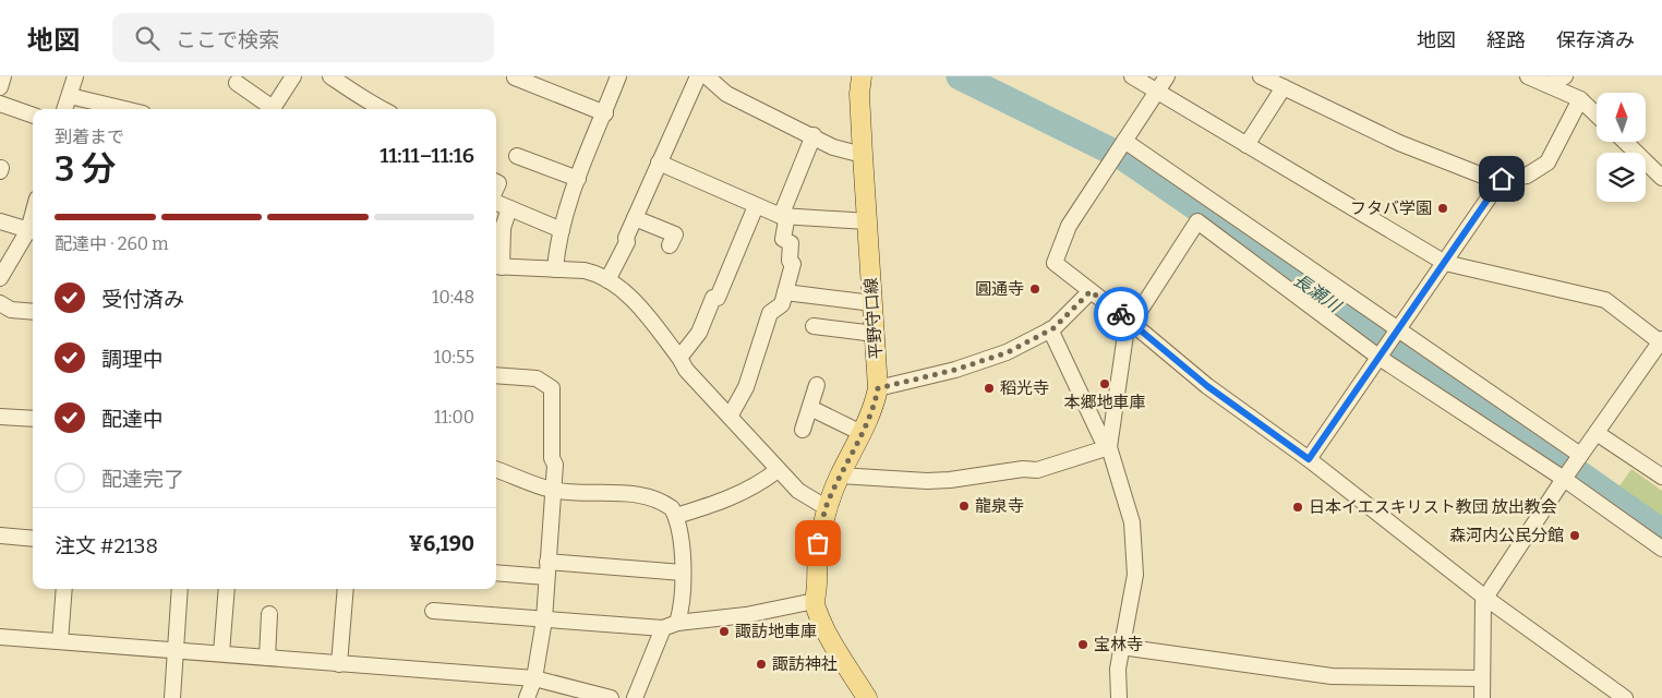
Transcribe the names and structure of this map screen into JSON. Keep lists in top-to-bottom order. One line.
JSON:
{"streets":{"main road":["平野守口線"]},"water":["長瀬川"],"places":["フタバ学園","圓通寺","本郷地車庫","稻光寺","龍泉寺","日本イエスキリスト教団 放出教会","森河内公民分館","諏訪地車庫","宝林寺","諏訪神社"],"north":"top","page":{"header":"地図","search":"ここで検索","nav":["地図","経路","保存済み"],"heading":["3 分","到着まで","11:11–11:16"],"panel":["注文 #2138","¥6,190"],"bar":"配達中 · 260 m","list":[["受付済み","10:48"],["調理中","10:55"],["配達中","11:00"],"配達完了"]}}
